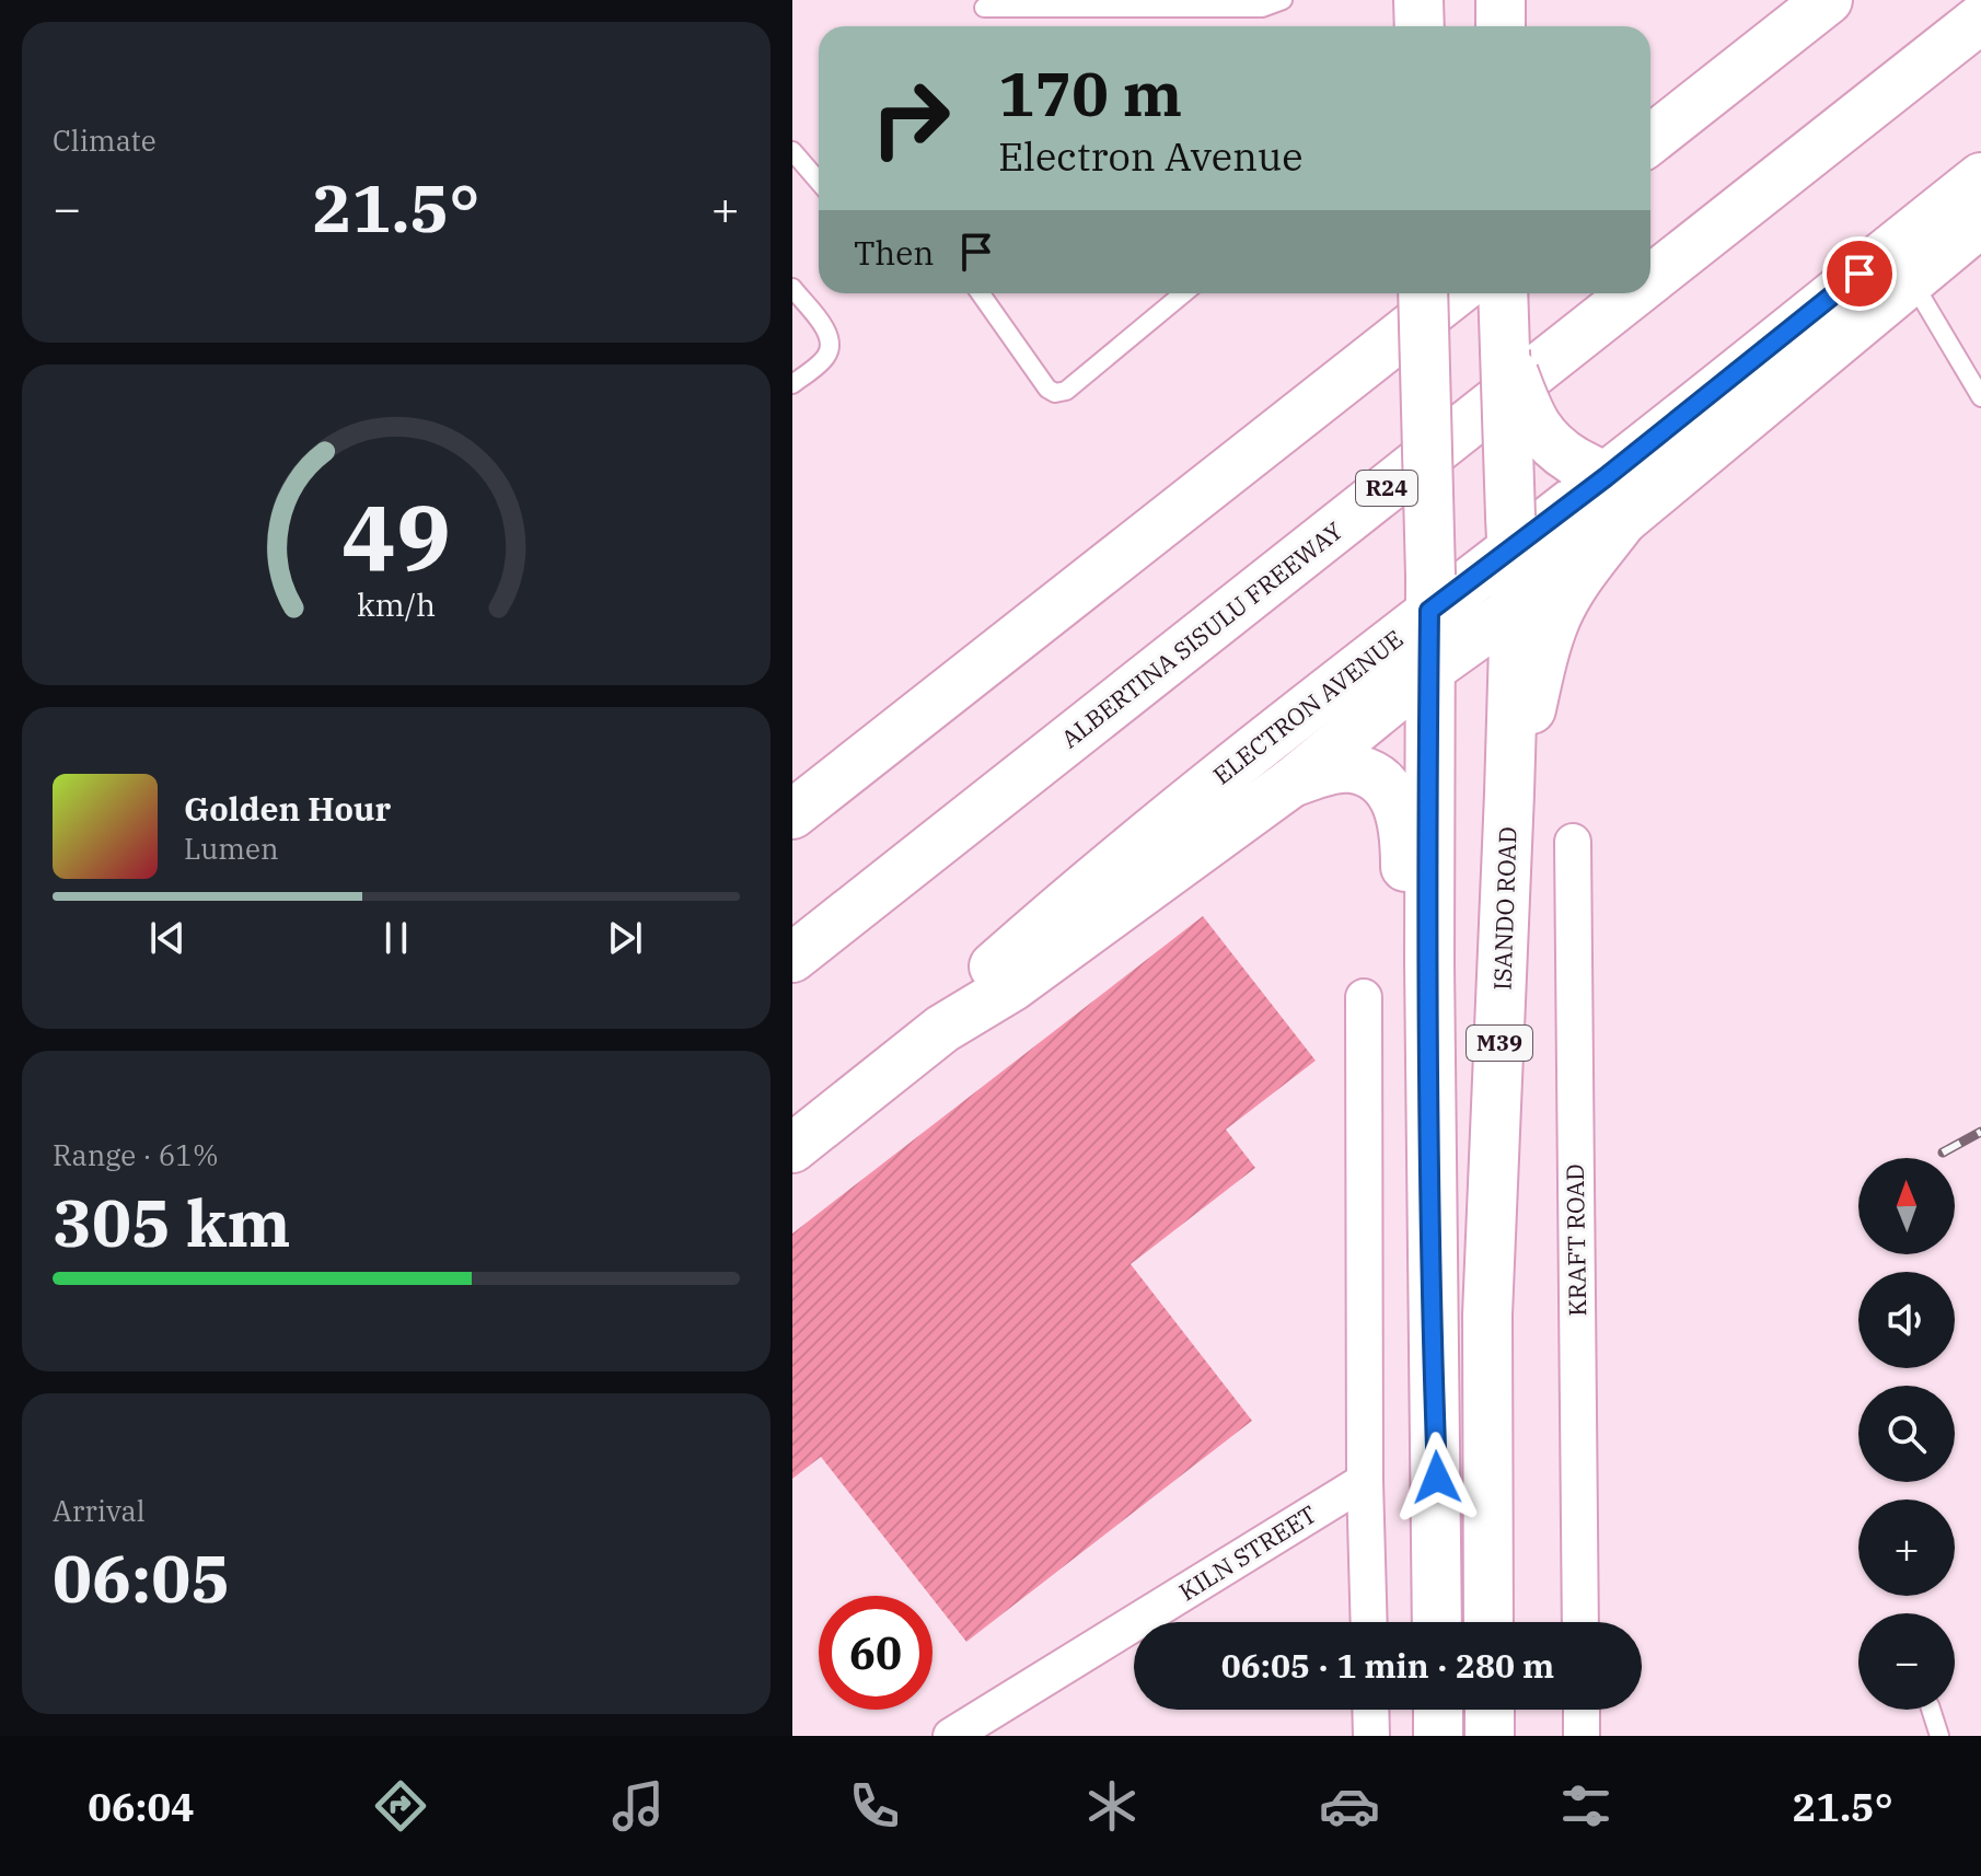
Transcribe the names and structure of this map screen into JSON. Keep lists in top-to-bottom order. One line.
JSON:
{"streets":{"main road":["R24","ALBERTINA SISULU FREEWAY","ELECTRON AVENUE","ISANDO ROAD","M39"],"street":["KRAFT ROAD","KILN STREET"]},"crossings":[["ELECTRON AVENUE","ISANDO ROAD"]],"north":"top","page":{"tile":["Climate",["Range · 61%","305 km"],["Arrival","06:05"]],"turn":["170 m","Electron Avenue"],"heat":["−","21.5°","+"],"then":"Then","song":["Golden Hour","Lumen"],"map_buttons":["+","−"],"limit":"60","trip":"06:05 · 1 min · 280 m","tabs":["06:04","21.5°"],"gauge":["49","km/h"]}}
